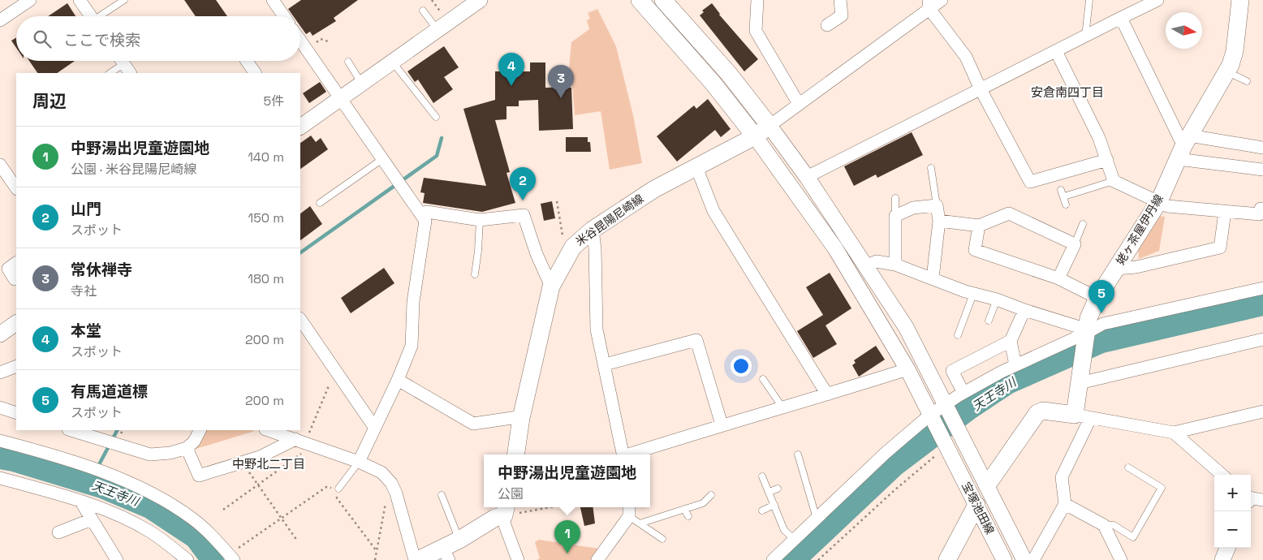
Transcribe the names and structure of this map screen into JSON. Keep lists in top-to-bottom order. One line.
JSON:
{"streets":{"main road":["米谷昆陽尼崎線","姥ヶ茶屋伊丹線"],"street":["宝塚池田線"]},"crossings":[["米谷昆陽尼崎線","宝塚池田線"]],"districts":["安倉南四丁目","中野北二丁目"],"water":["天王寺川"],"north":"right","page":{"search":"ここで検索","pins":["4","3","2","5","1"],"heading":["周辺","5件"],"list":[{"mark":"1","name":"中野湯出児童遊園地","note":"公園 · 米谷昆陽尼崎線","value":"140 m"},{"mark":"2","name":"山門","note":"スポット","value":"150 m"},{"mark":"3","name":"常休禅寺","note":"寺社","value":"180 m"},{"mark":"4","name":"本堂","note":"スポット","value":"200 m"},{"mark":"5","name":"有馬道道標","note":"スポット","value":"200 m"}],"popup":["中野湯出児童遊園地","公園"],"map_buttons":["+","−"]}}
